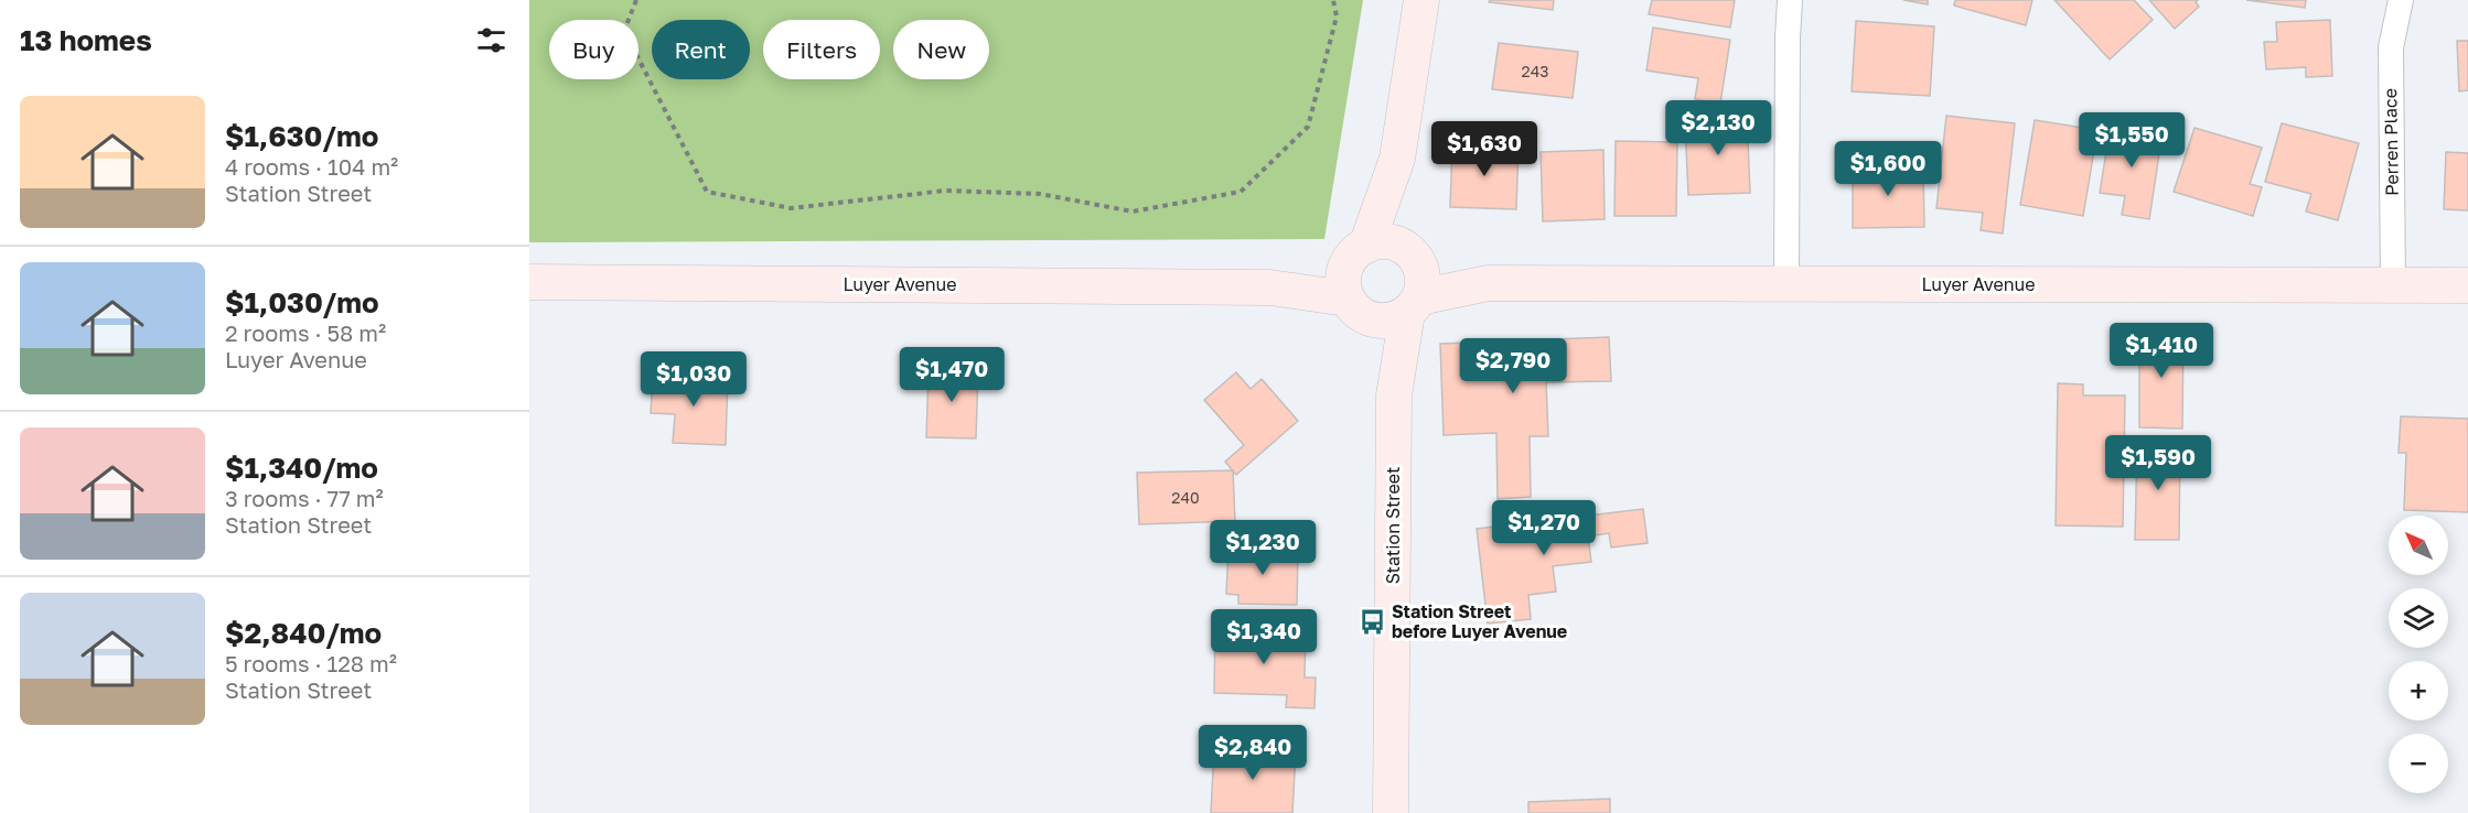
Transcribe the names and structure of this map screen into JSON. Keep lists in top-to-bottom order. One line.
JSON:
{"streets":{"street":["Perren Place","Luyer Avenue","Station Street"]},"crossings":[["Perren Place","Luyer Avenue"],["Luyer Avenue","Station Street"]],"places":{"bus stop":["Station Street before Luyer Avenue"]},"house_numbers":["243","240"],"north":"top left","page":{"heading":"13 homes","chip":["Buy","Rent","Filters","New"],"list":[{"name":"$1,630/mo","note":"4 rooms · 104 m² · Station Street"},{"name":"$1,030/mo","note":"2 rooms · 58 m² · Luyer Avenue"},{"name":"$1,340/mo","note":"3 rooms · 77 m² · Station Street"},{"name":"$2,840/mo","note":"5 rooms · 128 m² · Station Street"}],"price":["$2,130","$1,550","$1,630","$1,600","$1,410","$2,790","$1,470","$1,030","$1,590","$1,270","$1,230","$1,340","$2,840"],"map_buttons":["+","−"]}}
